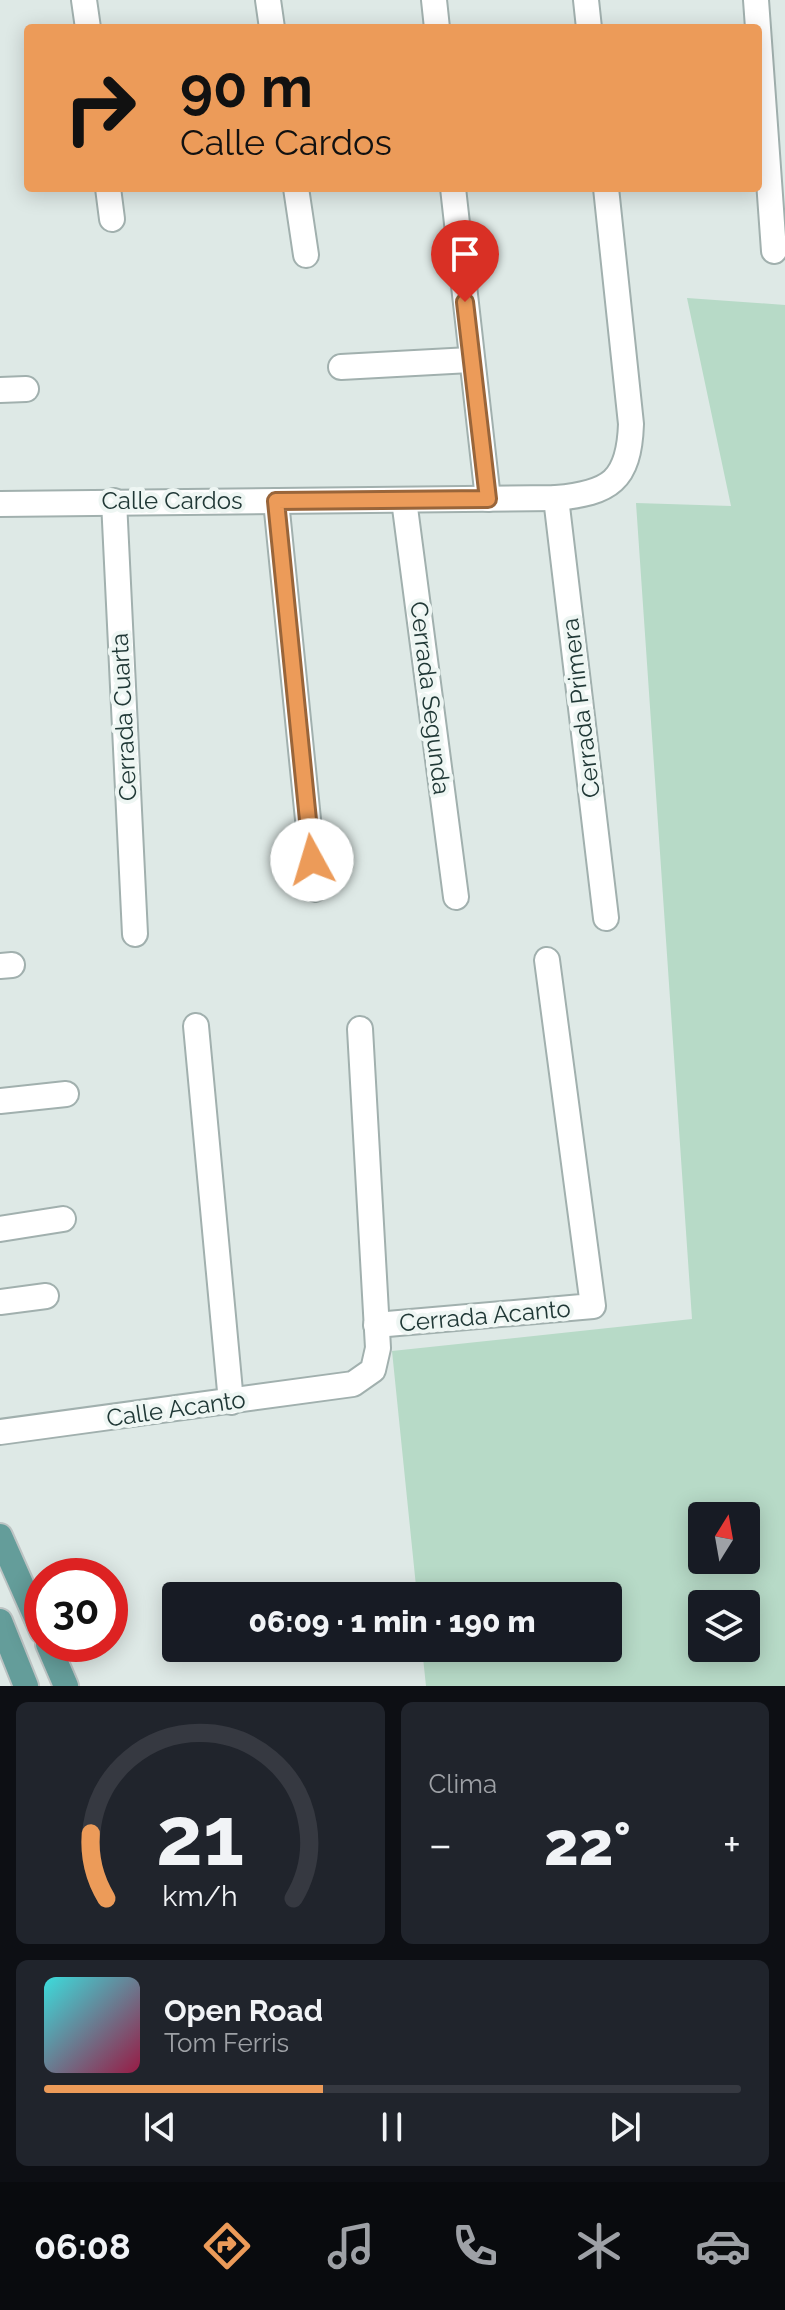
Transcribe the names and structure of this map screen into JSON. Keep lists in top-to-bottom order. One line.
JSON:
{"streets":{"street":["Calle Cardos","Cerrada Segunda","Cerrada Primera","Cerrada Cuarta","Cerrada Acanto","Calle Acanto"]},"crossings":[["Calle Cardos","Cerrada Segunda"],["Calle Cardos","Cerrada Primera"],["Calle Cardos","Cerrada Cuarta"],["Cerrada Acanto","Calle Acanto"]],"north":"top","page":{"turn":["90 m","Calle Cardos"],"limit":"30","trip":"06:09 · 1 min · 190 m","tile":"Clima","heat":["−","22°","+"],"song":["Open Road","Tom Ferris"],"tabs":"06:08","gauge":["21","km/h"]}}
